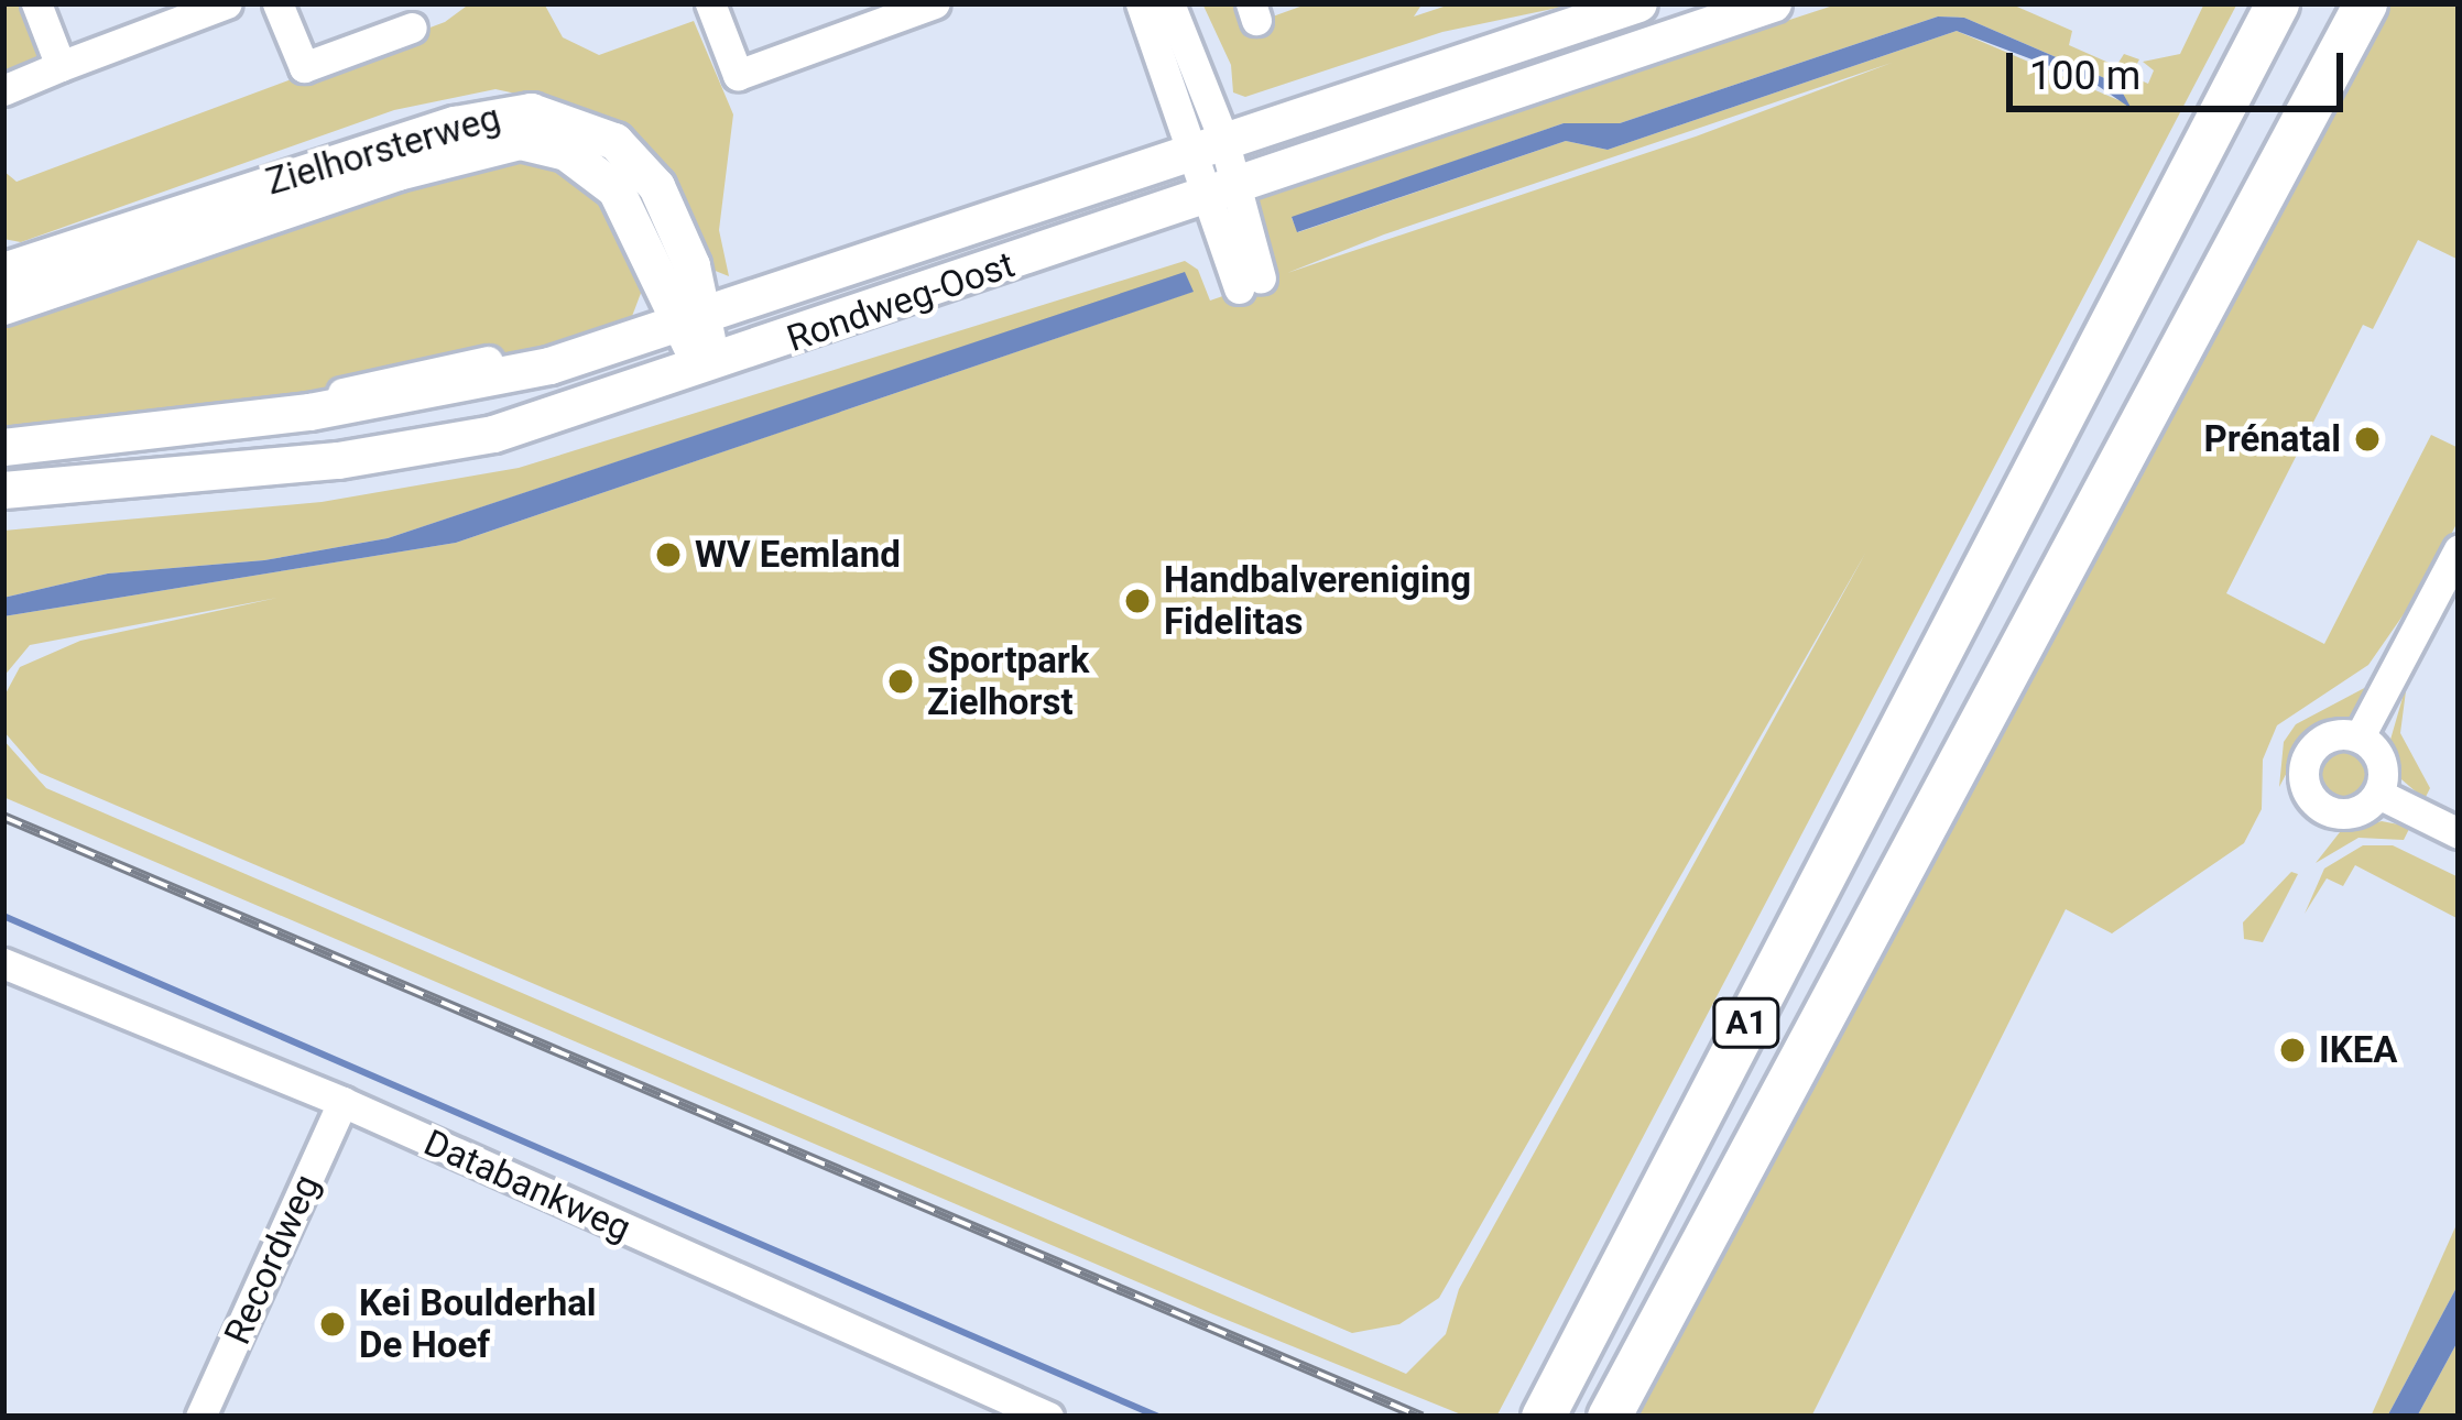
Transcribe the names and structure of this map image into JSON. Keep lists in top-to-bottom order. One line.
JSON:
{"streets":{"highway":["A1"],"main road":["Zielhorsterweg","Rondweg-Oost"],"street":["Databankweg","Recordweg"]},"crossings":[["Zielhorsterweg","Rondweg-Oost"],["Databankweg","Recordweg"]],"places":["Prénatal","WV Eemland","Handbalvereniging Fidelitas","Sportpark Zielhorst","IKEA","Kei Boulderhal De Hoef"],"scale_bar":"100 m"}
